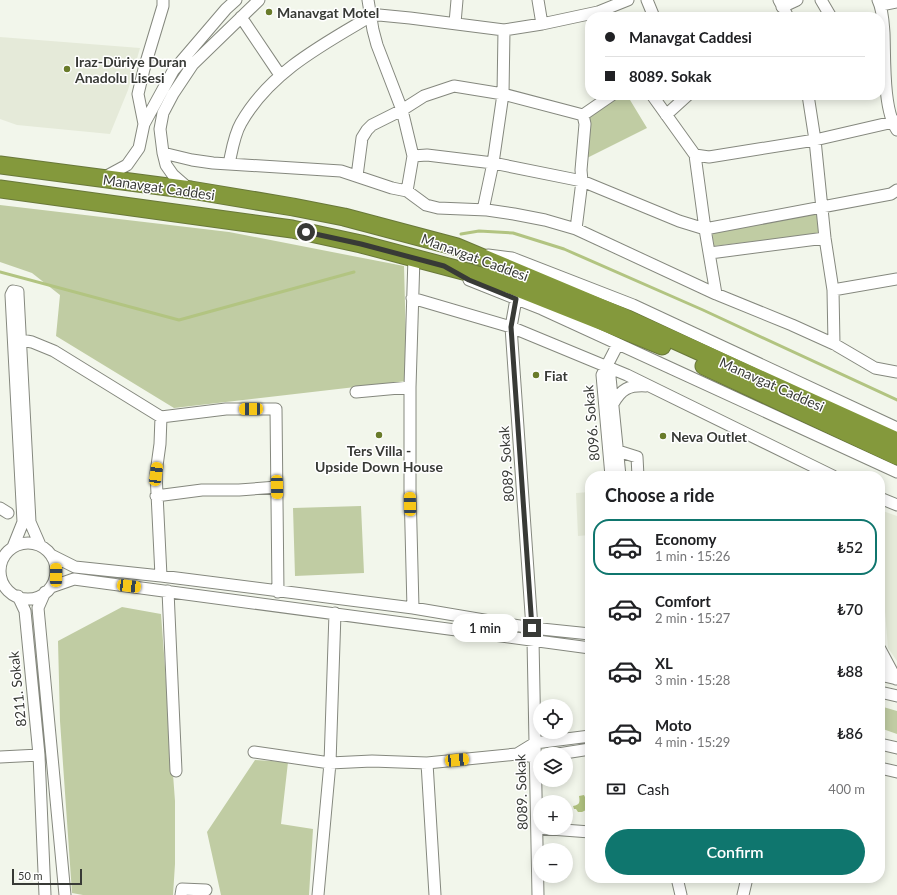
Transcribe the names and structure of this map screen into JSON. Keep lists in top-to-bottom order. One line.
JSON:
{"streets":{"highway":["Manavgat Caddesi"],"street":["8096. Sokak","8089. Sokak","8211. Sokak"]},"places":["Manavgat Motel","Iraz-Düriye Duran Anadolu Lisesi","Fiat","Ters Villa - Upside Down House","Neva Outlet"],"scale_bar":"50 m","page":{"banner":["Manavgat Caddesi","8089. Sokak"],"heading":"Choose a ride","list":[{"name":"Economy","note":"1 min · 15:26","value":"₺52"},{"name":"Comfort","note":"2 min · 15:27","value":"₺70"},{"name":"XL","note":"3 min · 15:28","value":"₺88"},{"name":"Moto","note":"4 min · 15:29","value":"₺86"}],"bubble":"1 min","map_buttons":["+","−"],"pay":["Cash","400 m"],"buttons":"Confirm","scale":"50 m"}}
